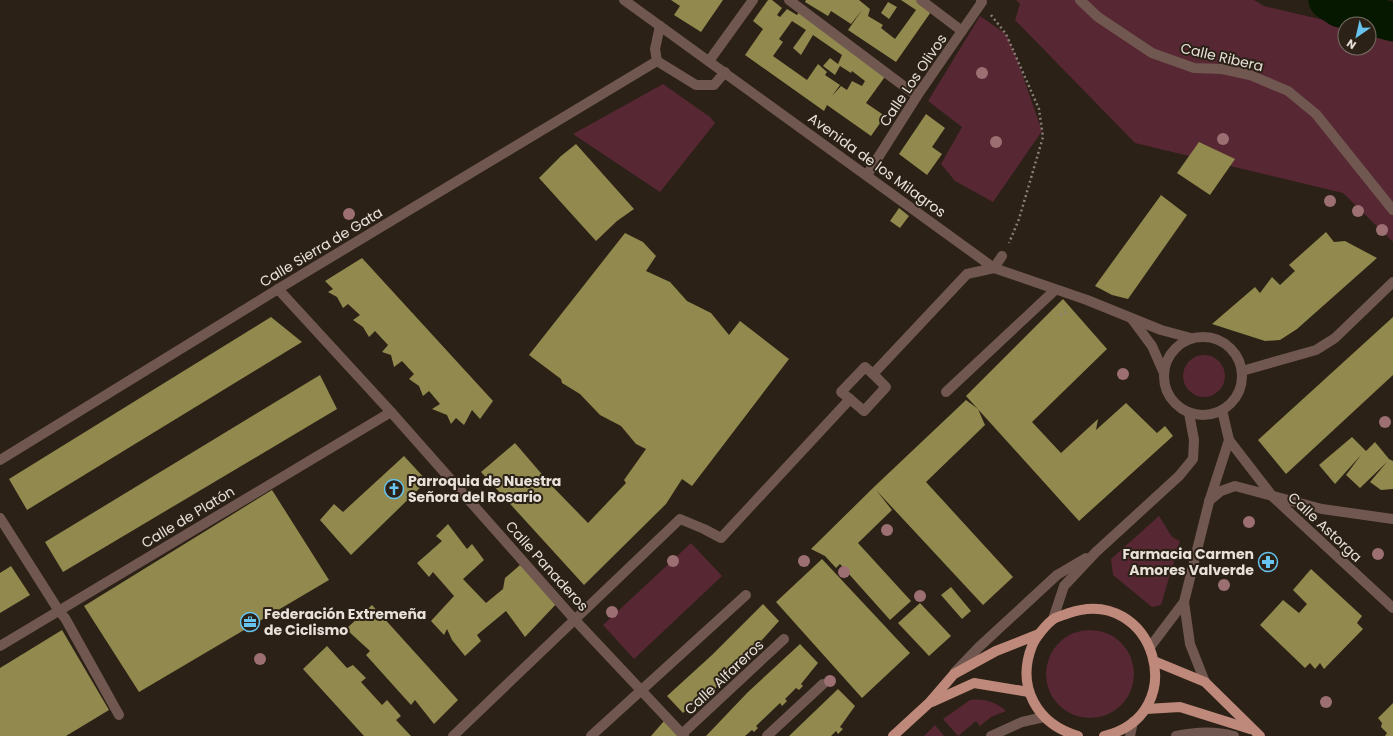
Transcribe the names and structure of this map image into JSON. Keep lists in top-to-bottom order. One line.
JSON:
{"streets":{"street":["Calle Ribera","Calle Los Olivos","Avenida de los Milagros","Calle Sierra de Gata","Calle de Platón","Calle Astorga","Calle Panaderos","Calle Alfareros"]},"crossings":[["Calle Los Olivos","Avenida de los Milagros"],["Calle Sierra de Gata","Calle Panaderos"],["Calle de Platón","Calle Panaderos"],["Calle Panaderos","Calle Alfareros"]],"places":{"church":["Parroquia de Nuestra Señora del Rosario"],"pharmacy":["Farmacia Carmen Amores Valverde"],"office":["Federación Extremeña de Ciclismo"]},"north":"bottom left"}
